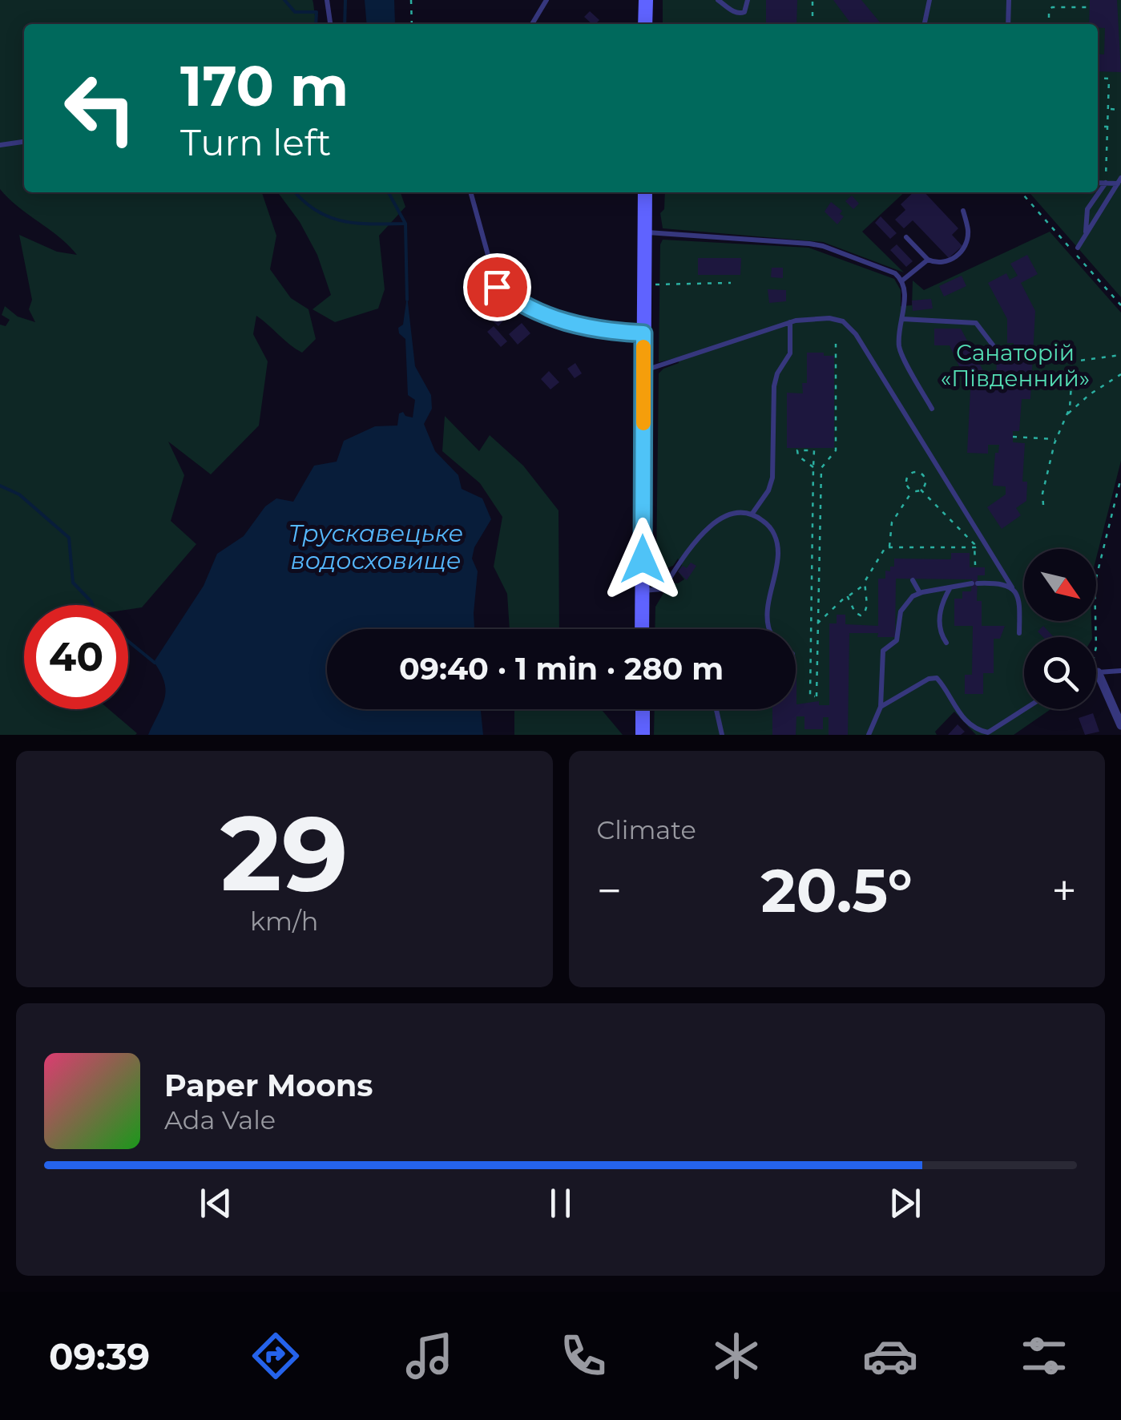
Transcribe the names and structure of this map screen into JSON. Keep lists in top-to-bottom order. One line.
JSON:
{"water":["Трускавецьке водосховище"],"parks":["Санаторій «Південний»"],"north":"bottom right","page":{"turn":["170 m","Turn left"],"limit":"40","trip":"09:40 · 1 min · 280 m","tile":[["29","km/h"],"Climate"],"heat":["−","20.5°","+"],"song":["Paper Moons","Ada Vale"],"tabs":"09:39"}}
